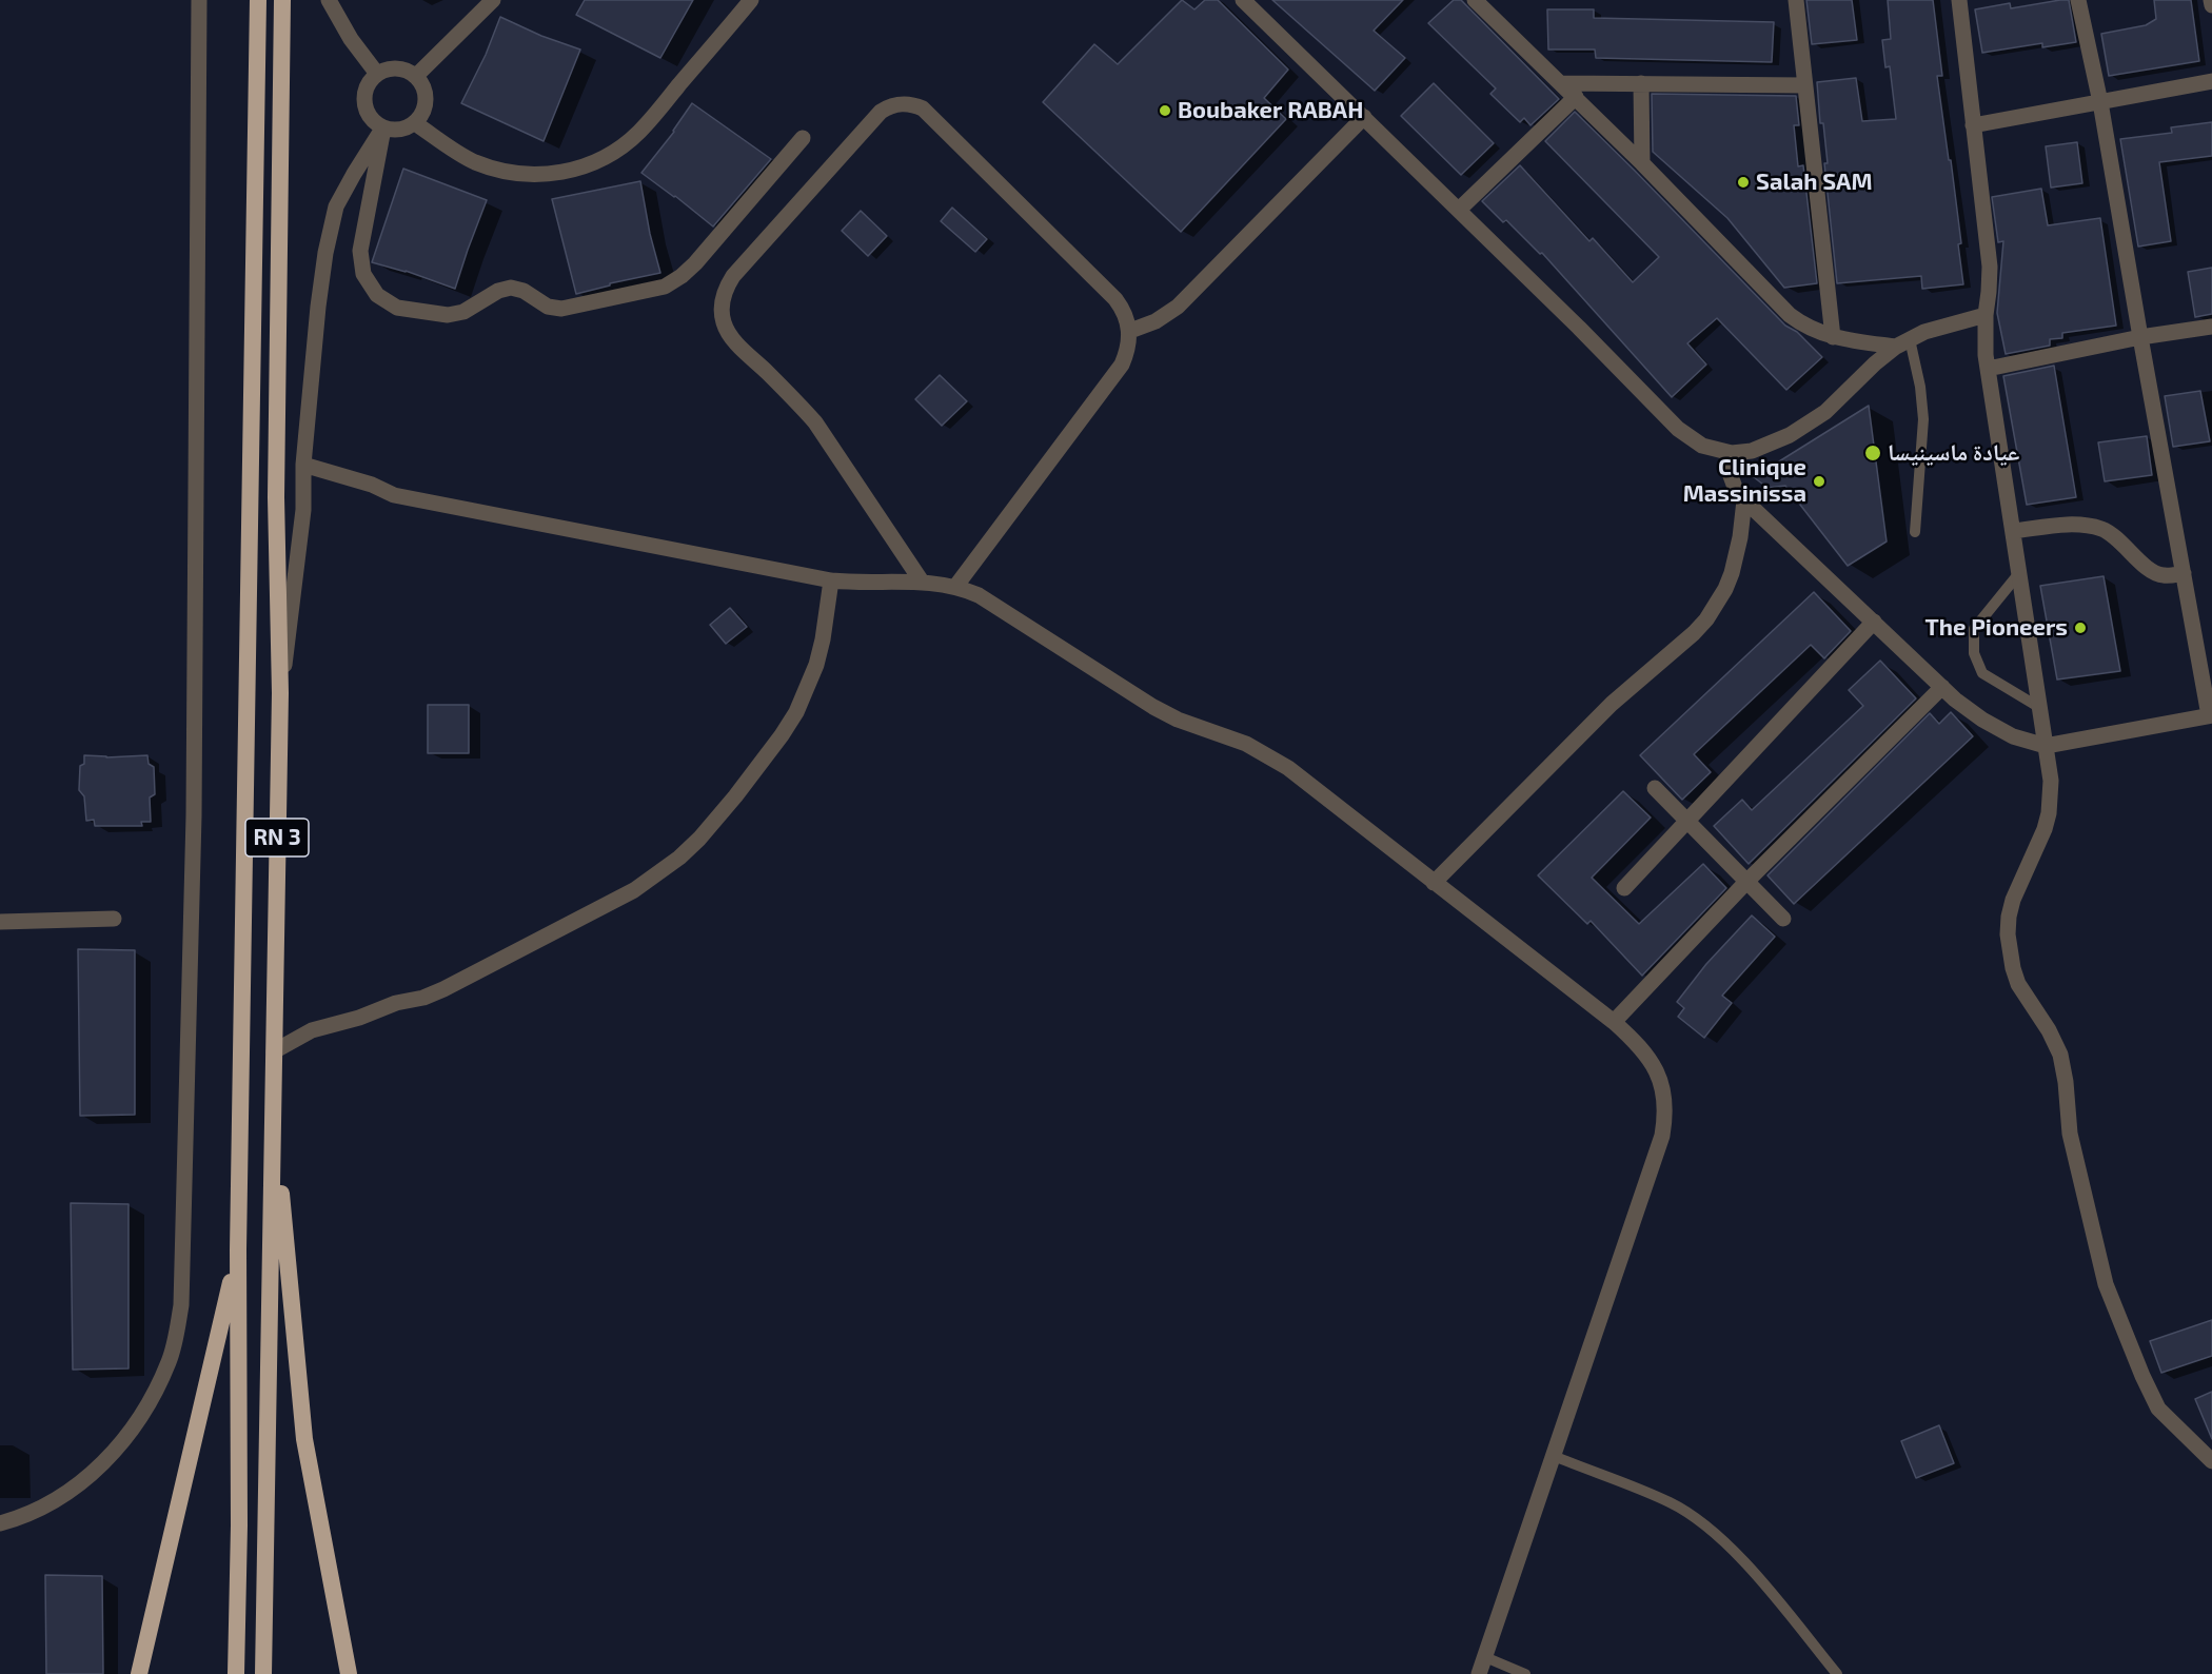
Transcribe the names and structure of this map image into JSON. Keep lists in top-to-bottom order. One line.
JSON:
{"streets":{"highway":["RN 3"]},"places":["Boubaker RABAH","Salah SAM","عيادة ماسينيسا","Clinique Massinissa","The Pioneers"]}
